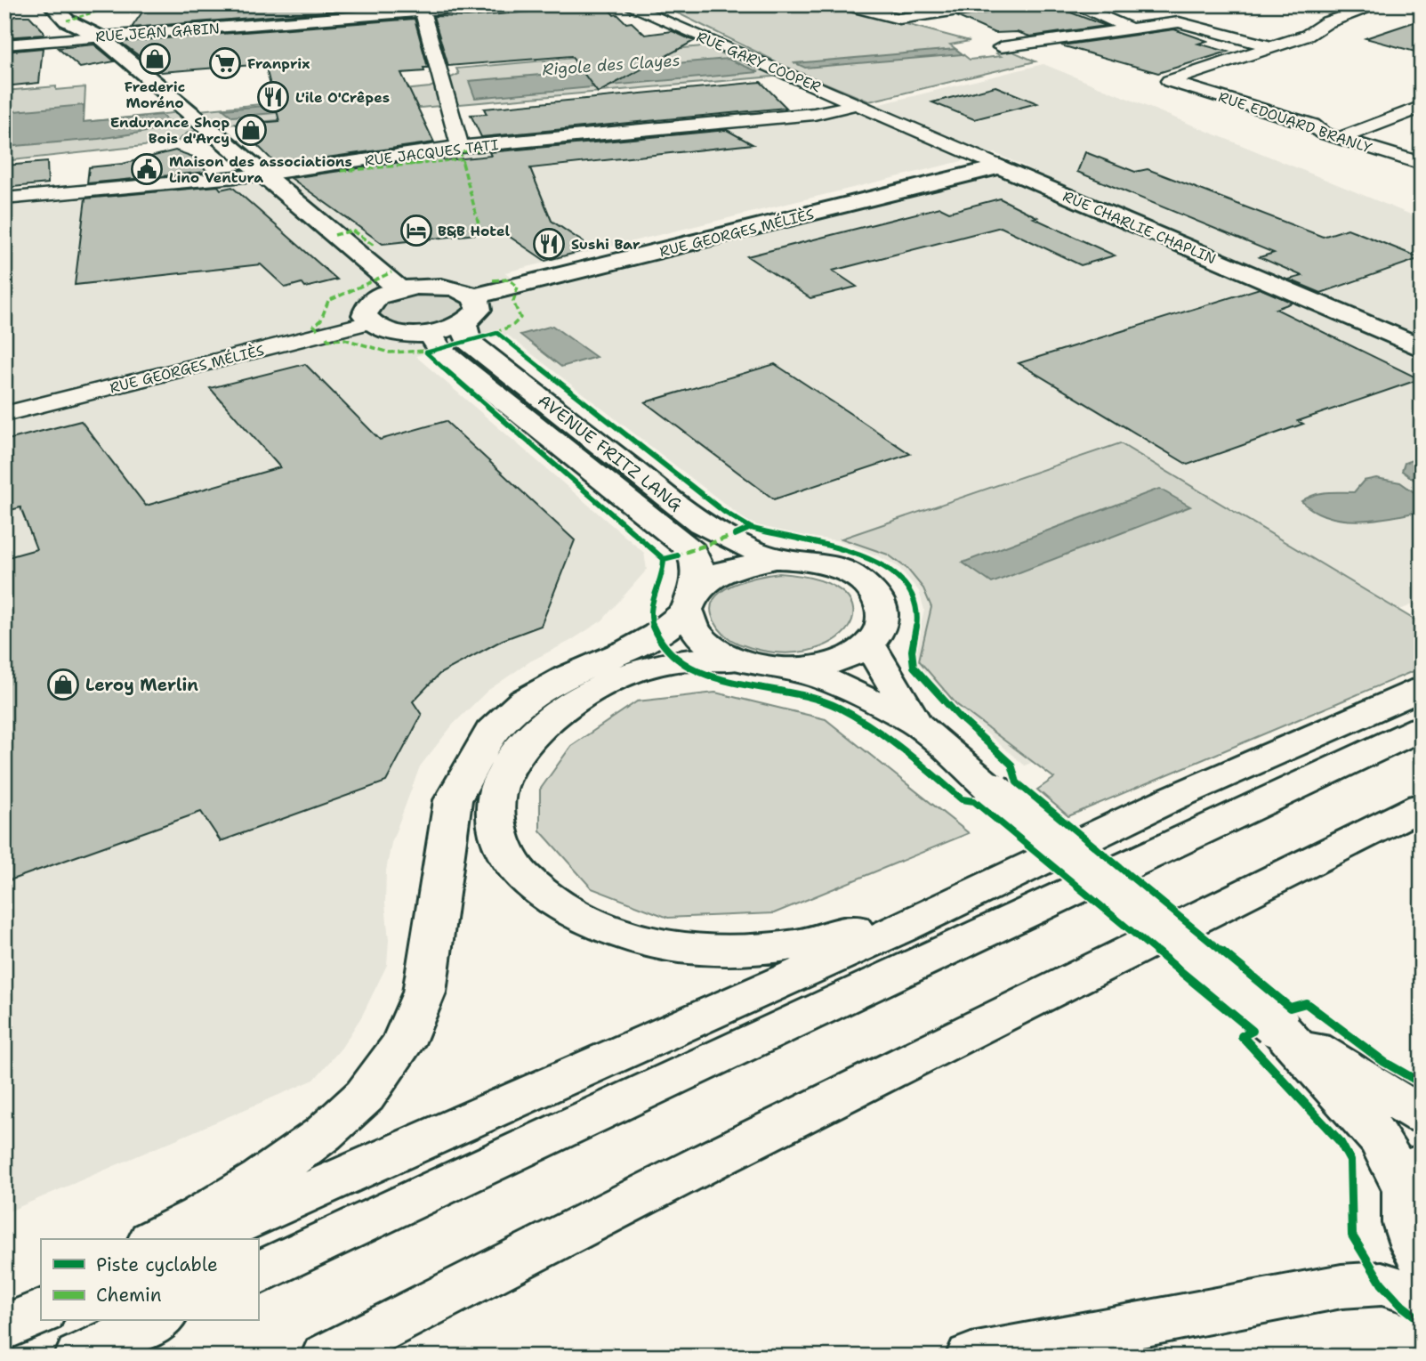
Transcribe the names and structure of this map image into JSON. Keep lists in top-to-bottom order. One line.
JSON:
{"streets":{"main road":["RUE CHARLIE CHAPLIN","RUE GEORGES MÉLIÈS","AVENUE FRITZ LANG"],"street":["RUE JEAN GABIN","RUE GARY COOPER","RUE EDOUARD BRANLY","RUE JACQUES TATI"]},"crossings":[["RUE GARY COOPER","RUE JACQUES TATI"],["RUE GARY COOPER","RUE CHARLIE CHAPLIN"],["RUE JACQUES TATI","RUE CHARLIE CHAPLIN"],["RUE CHARLIE CHAPLIN","RUE GEORGES MÉLIÈS"]],"water":["Rigole des Clayes"],"places":{"shop":["Frederic Moréno","Endurance Shop Bois d'Arcy","Leroy Merlin"],"supermarket":["Franprix"],"restaurant":["L'ile O'Crêpes","Sushi Bar"],"public building":["Maison des associations Lino Ventura"],"hotel":["B&B Hotel"]},"legend":["Piste cyclable","Chemin"]}
